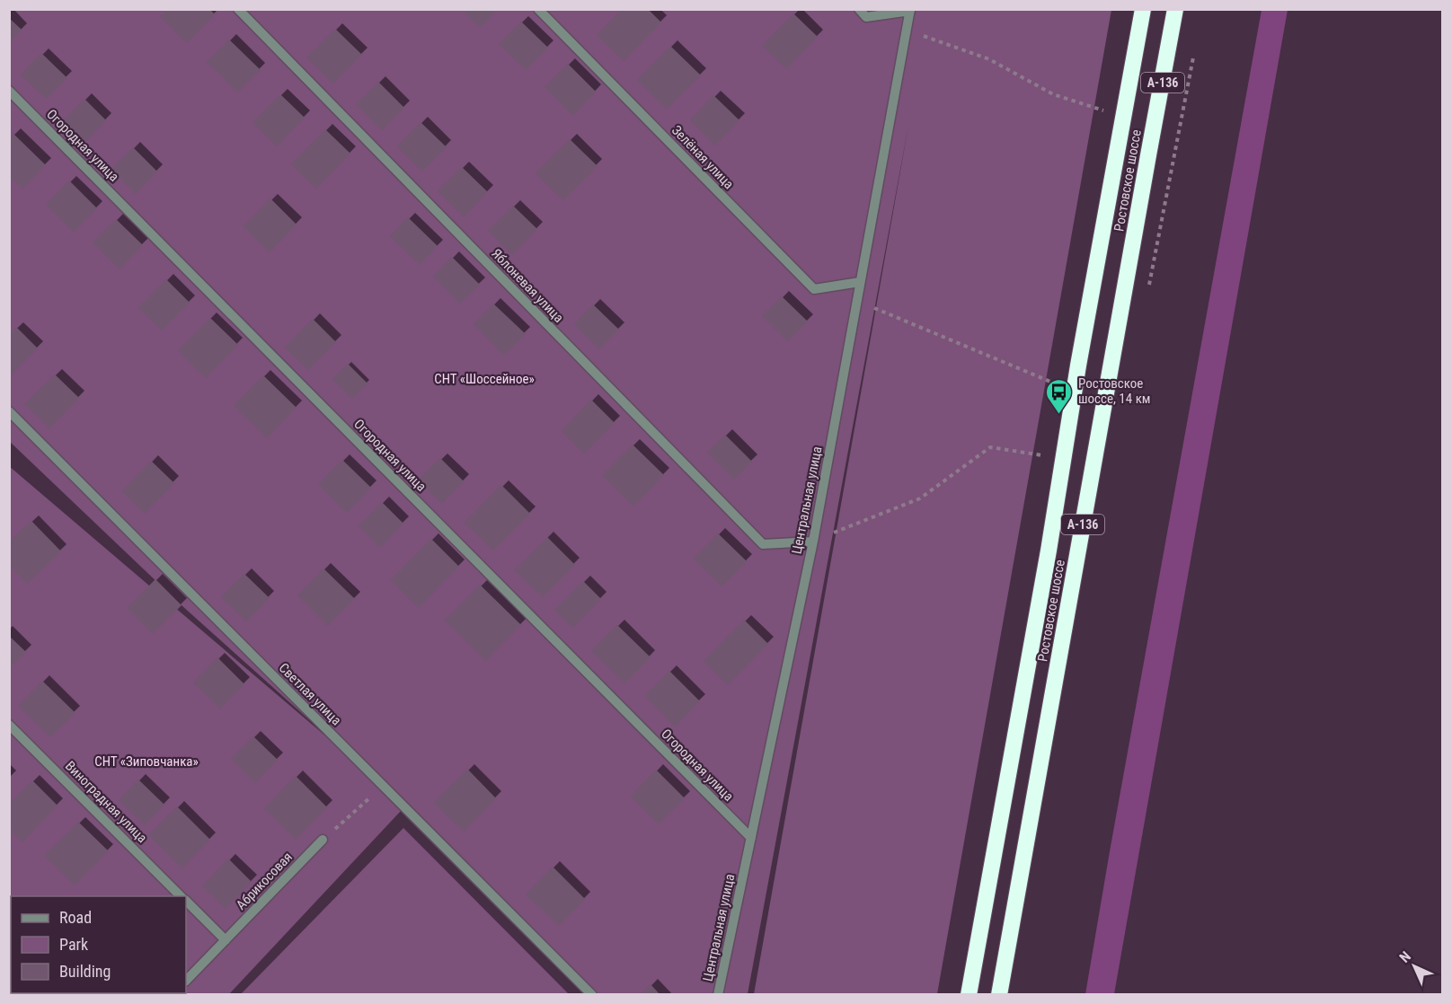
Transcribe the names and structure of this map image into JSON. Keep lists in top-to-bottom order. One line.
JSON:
{"streets":{"highway":["А-136","Ростовское шоссе"],"street":["Огородная улица","Зелёная улица","Яблоневая улица","Центральная улица","Светлая улица","Виноградная улица","Абрикосовая"]},"crossings":[["Огородная улица","Центральная улица"],["Зелёная улица","Центральная улица"],["Яблоневая улица","Центральная улица"],["Виноградная улица","Абрикосовая"]],"parks":["СНТ «Шоссейное»","СНТ «Зиповчанка»"],"places":{"bus stop":["Ростовское шоссе, 14 км"]},"legend":["Road","Park","Building"],"north":"top left"}
